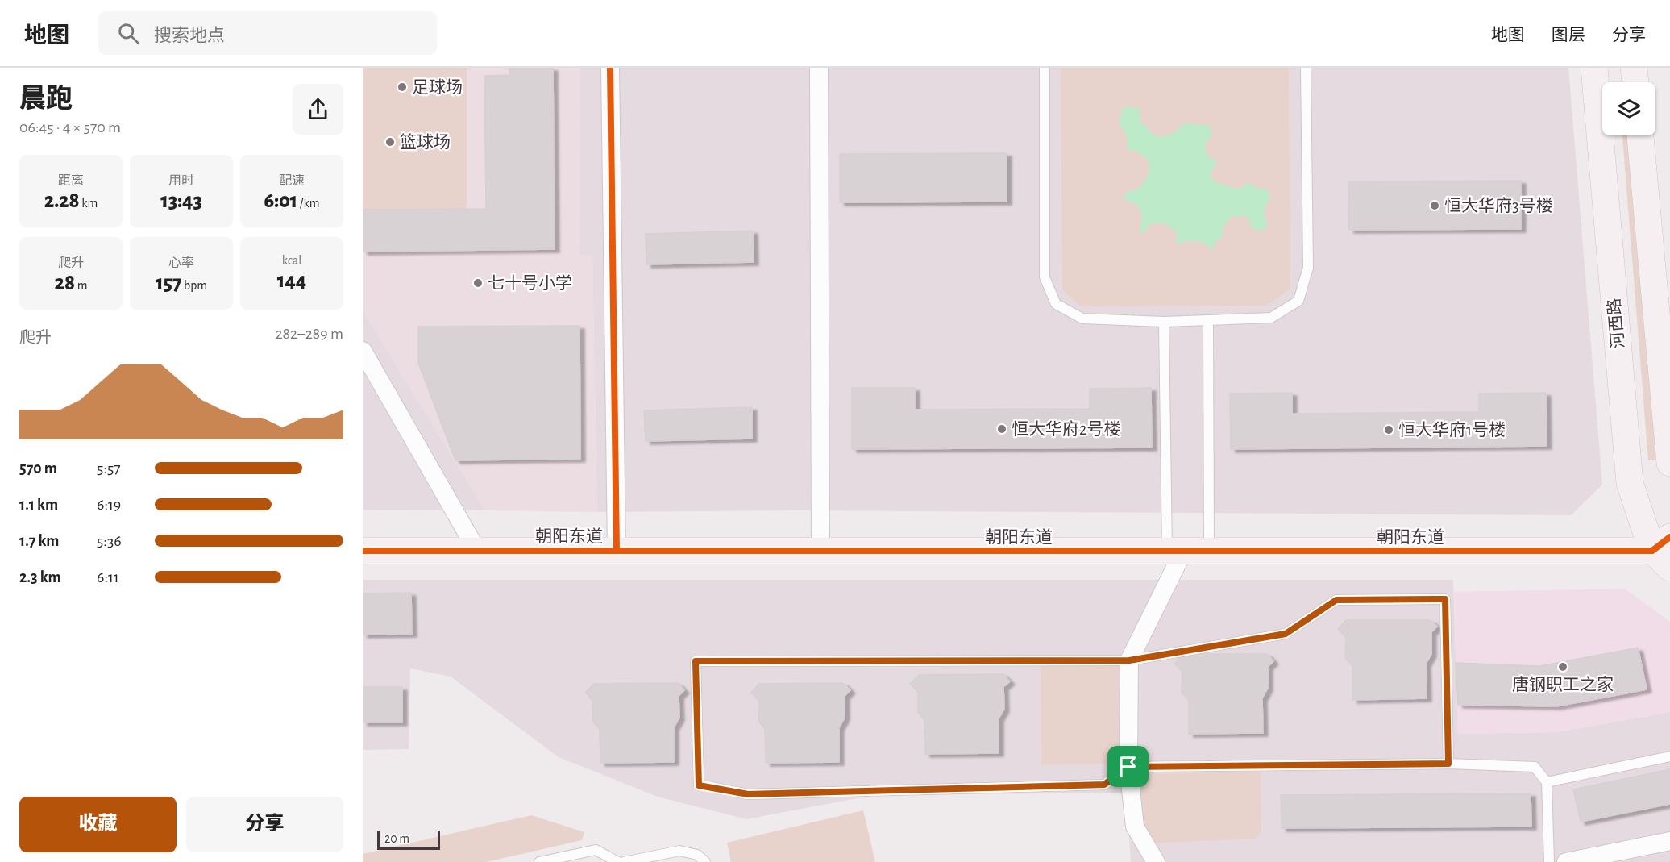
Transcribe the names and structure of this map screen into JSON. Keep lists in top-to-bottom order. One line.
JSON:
{"streets":{"street":["河西路","朝阳东道"]},"crossings":[["河西路","朝阳东道"]],"places":["足球场","篮球场","恒大华府3号楼","七十号小学","恒大华府2号楼","恒大华府1号楼","唐钢职工之家"],"scale_bar":"20 m","page":{"header":"地图","search":"搜索地点","nav":["地图","图层","分享"],"heading":["晨跑","06:45 · 4 × 570 m"],"stats":[["距离","2.28 km"],["用时","13:43"],["配速","6:01 /km"],["爬升","28 m"],["心率","157 bpm"],["kcal","144"]],"chart":["爬升","282–289 m"],"list":[{"name":"570 m","note":"5:57"},{"name":"1.1 km","note":"6:19"},{"name":"1.7 km","note":"5:36"},{"name":"2.3 km","note":"6:11"}],"buttons":["收藏","分享"],"scale":"20 m"}}
